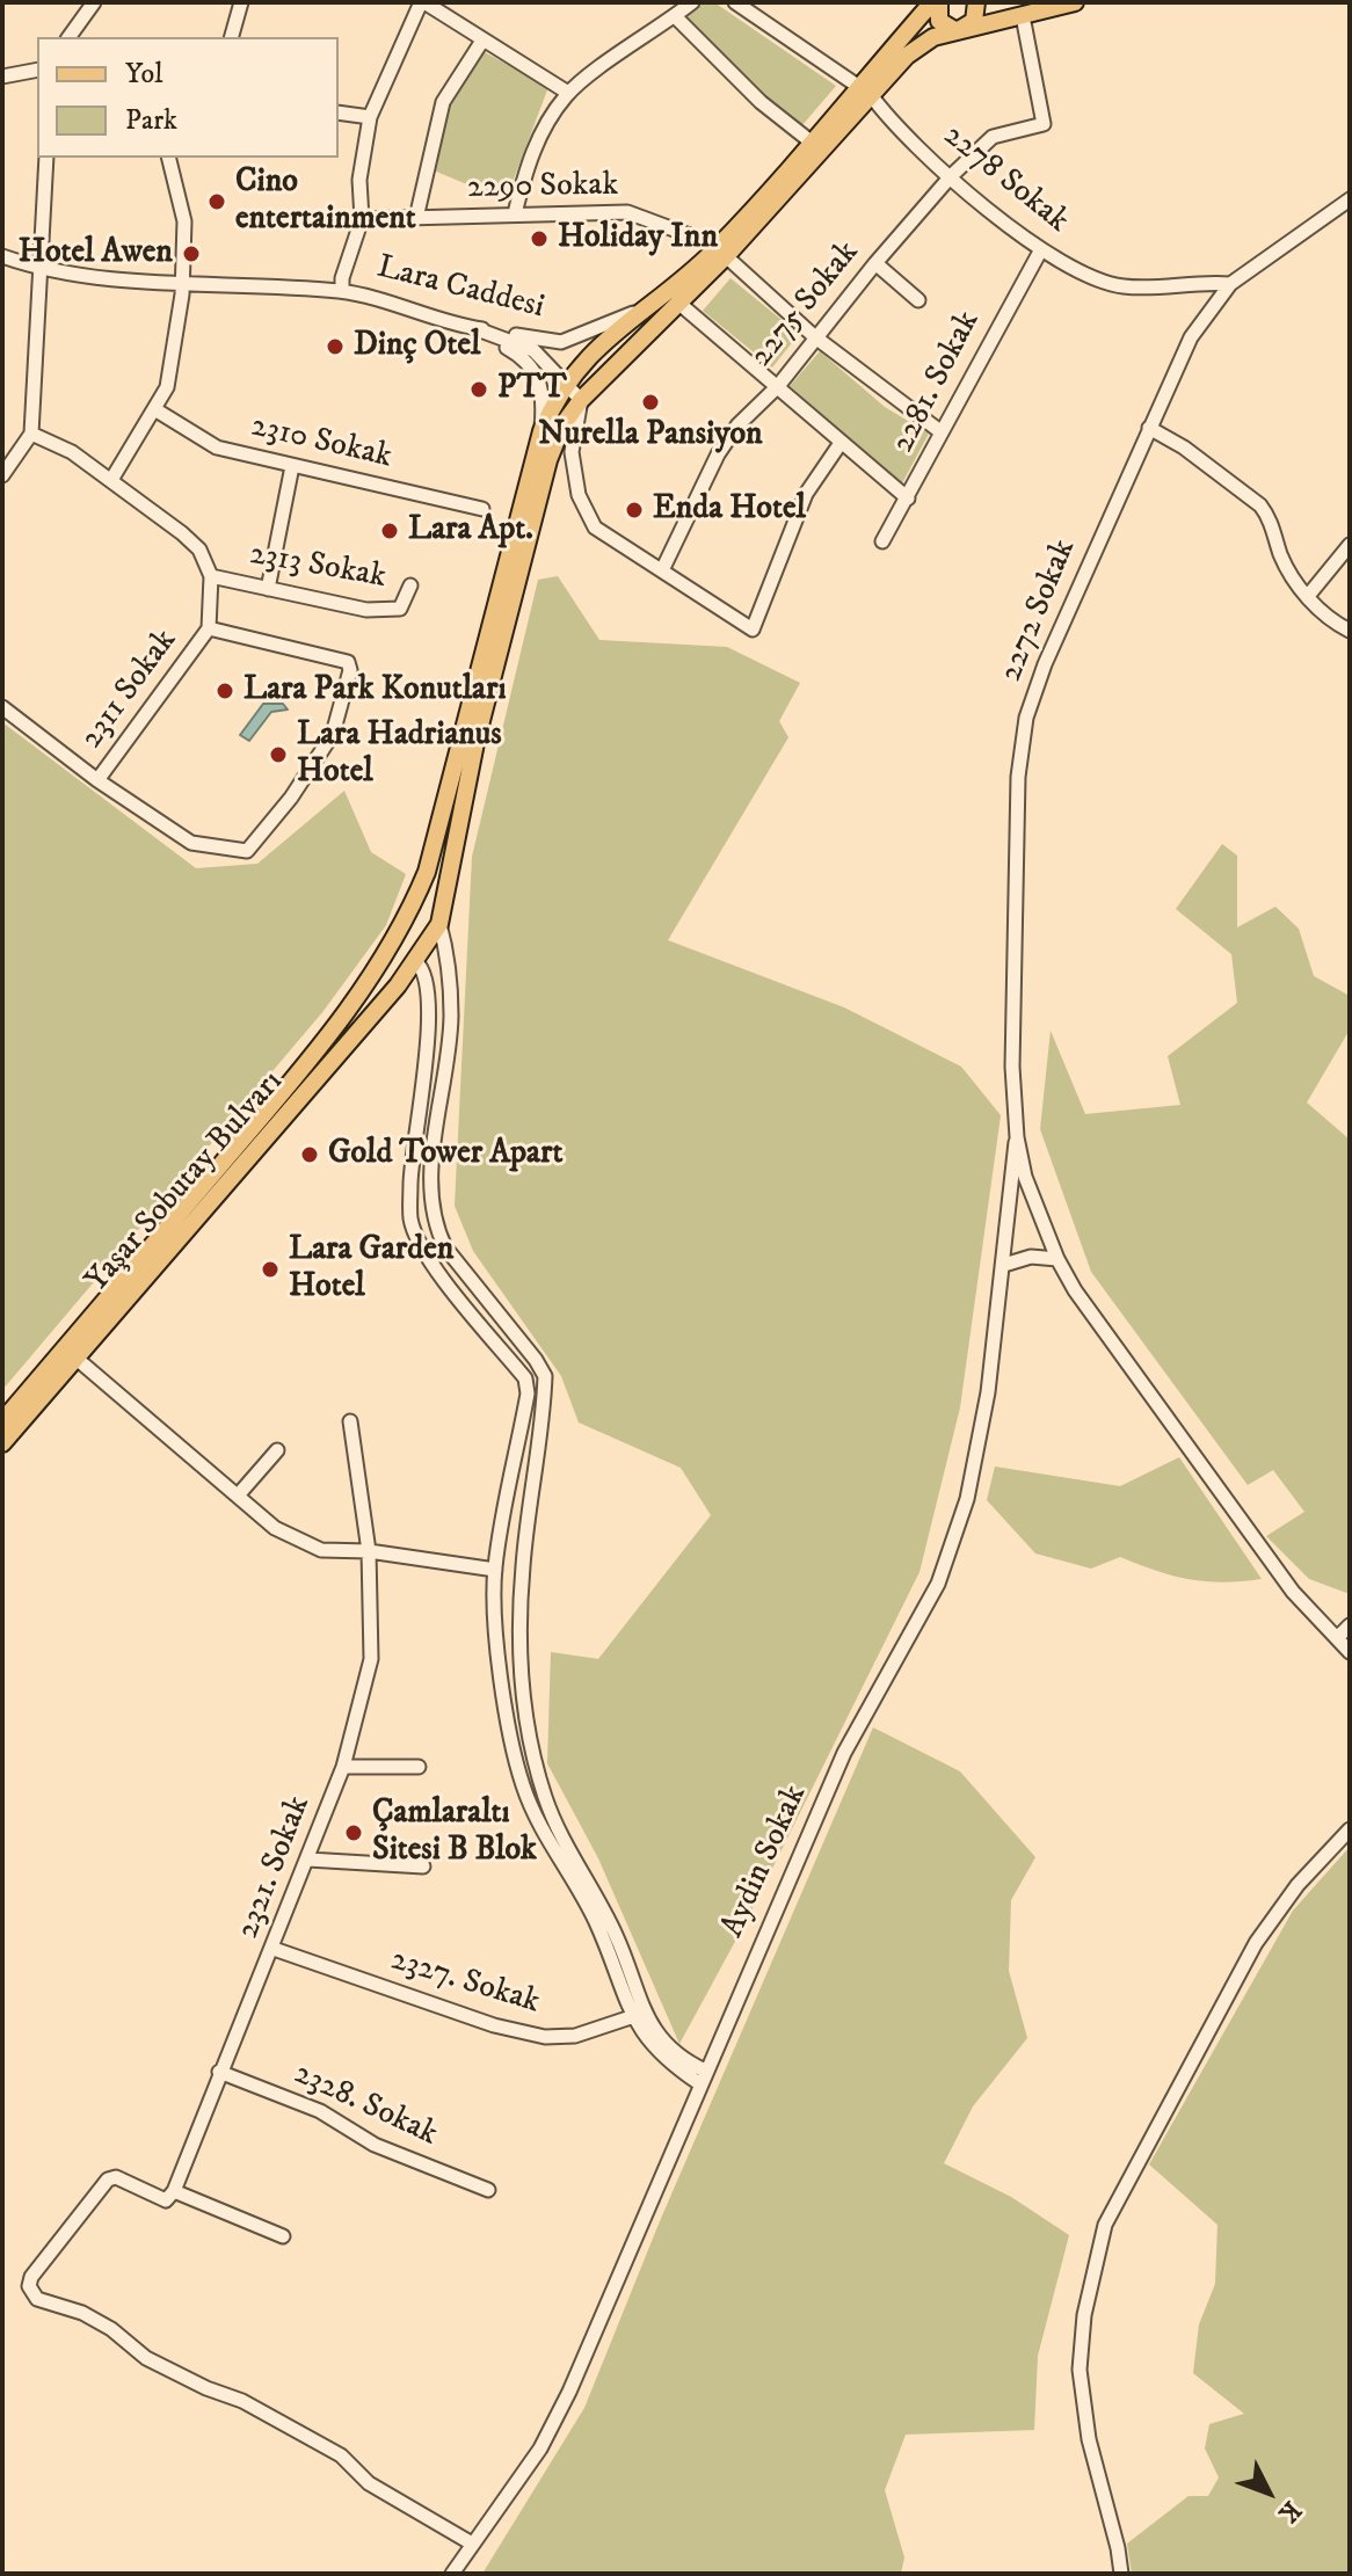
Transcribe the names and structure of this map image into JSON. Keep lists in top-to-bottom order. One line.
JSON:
{"streets":{"main road":["Lara Caddesi","Yaşar Sobutay Bulvarı"],"street":["2278 Sokak","2290 Sokak","2275 Sokak","2281. Sokak","2310 Sokak","2313 Sokak","2272 Sokak","2311 Sokak","Aydin Sokak","2321. Sokak","2327. Sokak","2328. Sokak"]},"crossings":[["2278 Sokak","Lara Caddesi"],["2278 Sokak","2275 Sokak"],["2278 Sokak","2281. Sokak"],["2278 Sokak","2272 Sokak"],["2290 Sokak","Lara Caddesi"],["2290 Sokak","Yaşar Sobutay Bulvarı"],["Lara Caddesi","Yaşar Sobutay Bulvarı"],["2313 Sokak","2311 Sokak"],["2272 Sokak","Aydin Sokak"],["2321. Sokak","2327. Sokak"],["2321. Sokak","2328. Sokak"]],"places":["Cino entertainment","Holiday Inn","Hotel Awen","Dinç Otel","PTT","Nurella Pansiyon","Enda Hotel","Lara Apt.","Lara Park Konutları","Lara Hadrianus Hotel","Gold Tower Apart","Lara Garden Hotel","Çamlaraltı Sitesi B Blok"],"legend":["Yol","Park"],"north":"bottom right"}
